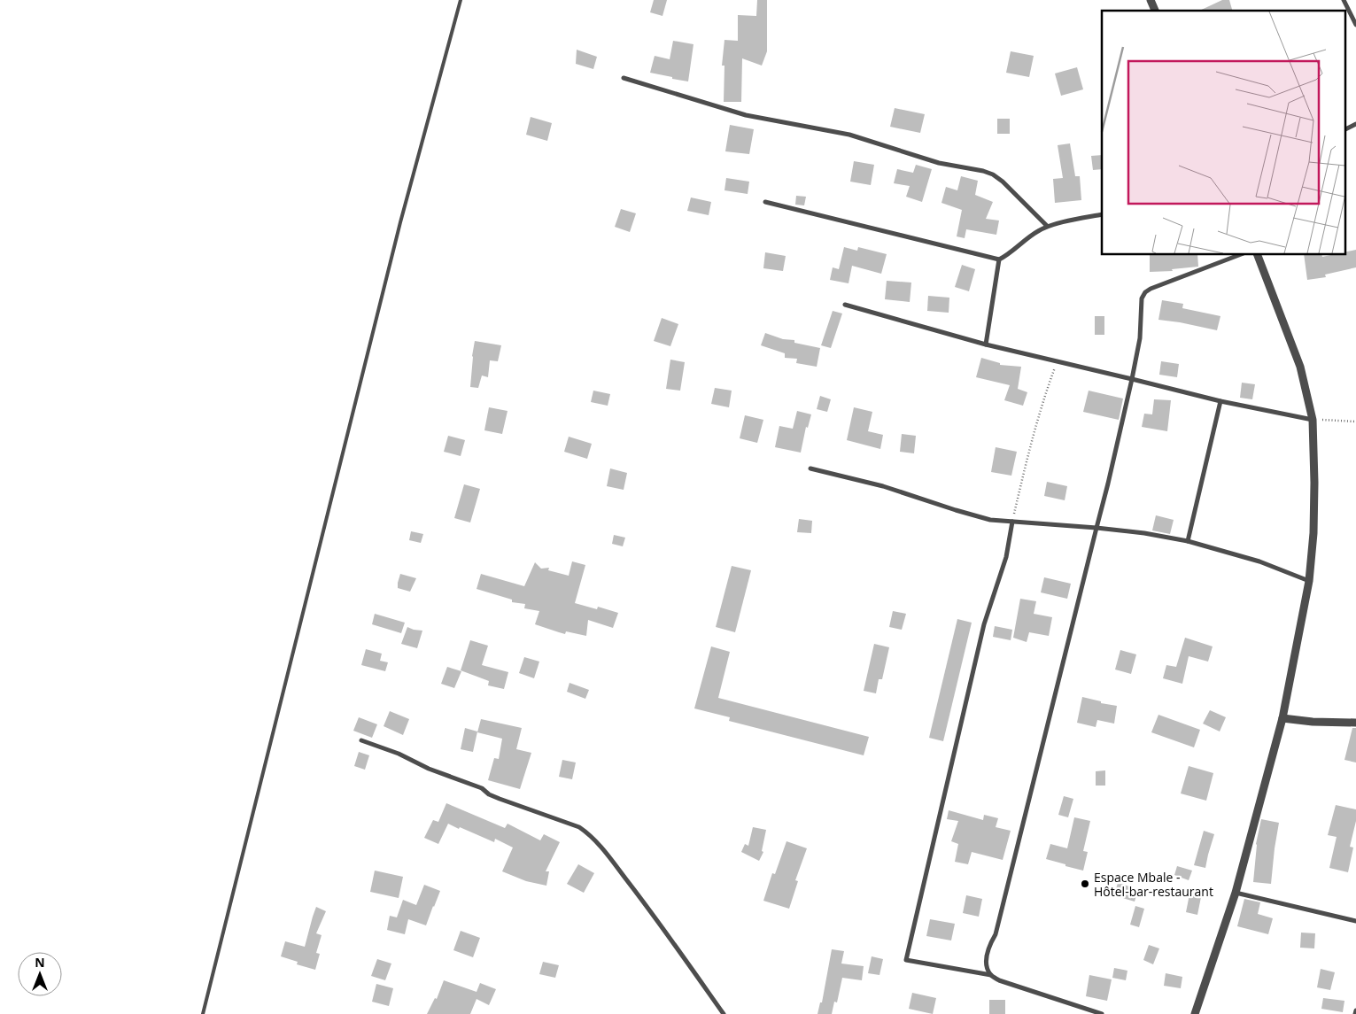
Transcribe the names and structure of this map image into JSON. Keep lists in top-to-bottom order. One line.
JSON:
{"places":["Espace Mbale - Hôtel-bar-restaurant"],"north":"top"}
